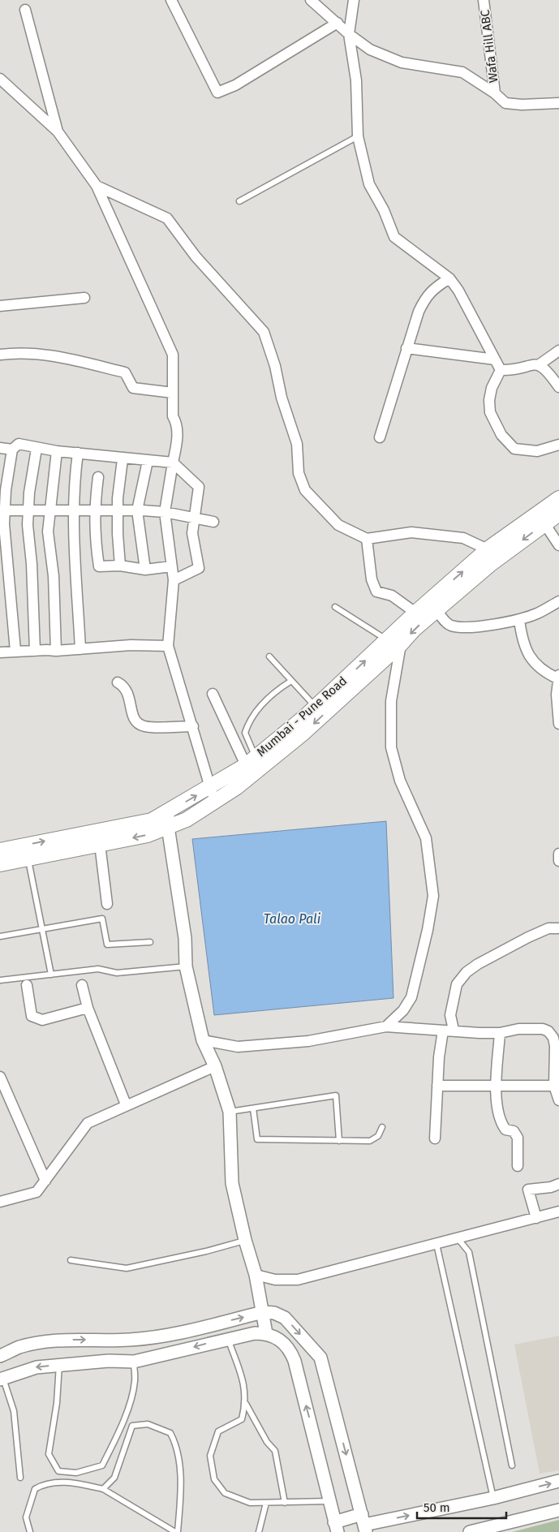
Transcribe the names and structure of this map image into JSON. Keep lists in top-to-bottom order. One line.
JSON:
{"streets":{"main road":["Mumbai - Pune Road"],"street":["Wafa Hill ABC"]},"water":["Talao Pali"],"scale_bar":"50 m"}
